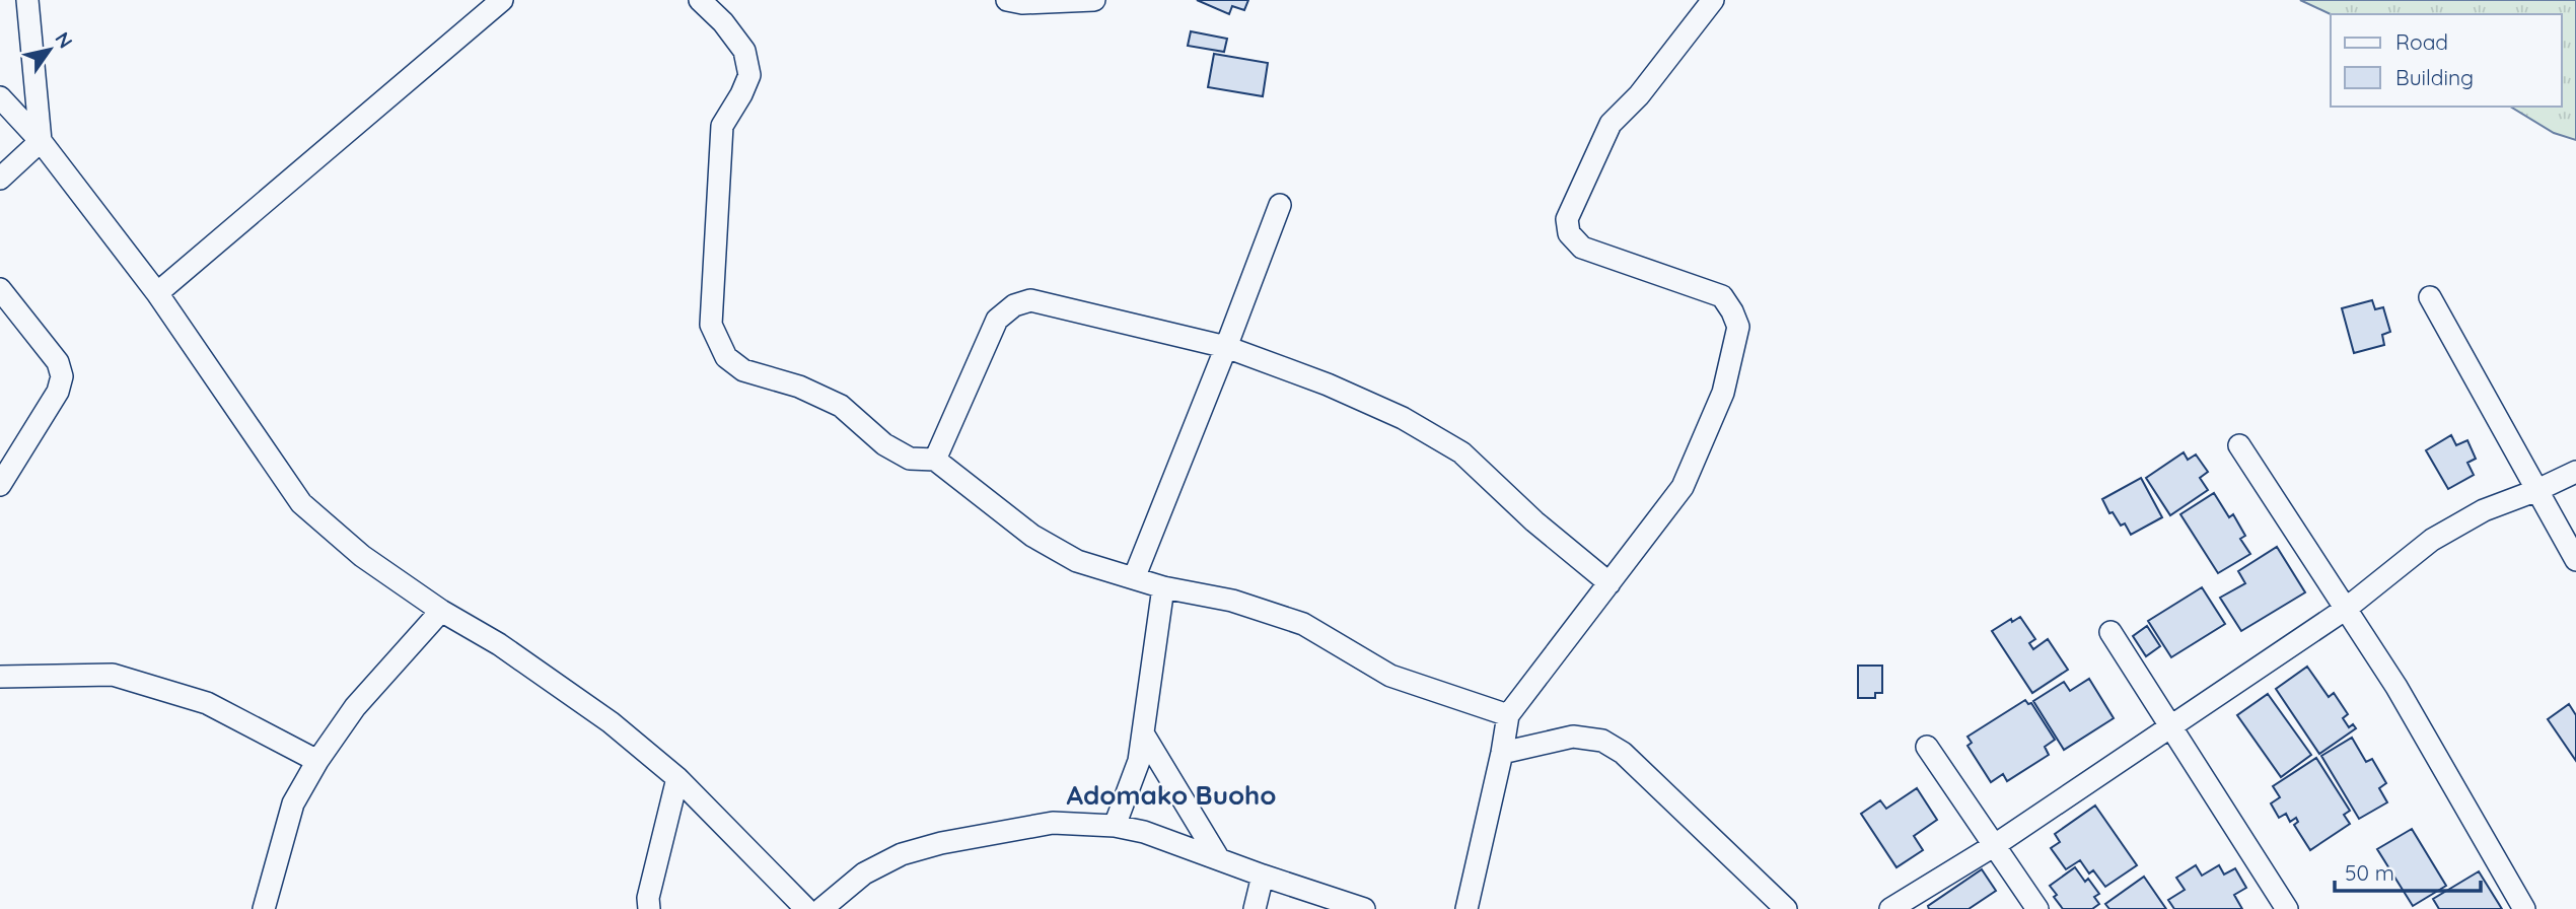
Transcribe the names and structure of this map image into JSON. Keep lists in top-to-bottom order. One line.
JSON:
{"districts":["Adomako Buoho"],"legend":["Road","Building"],"scale_bar":"50 m","north":"top right"}
